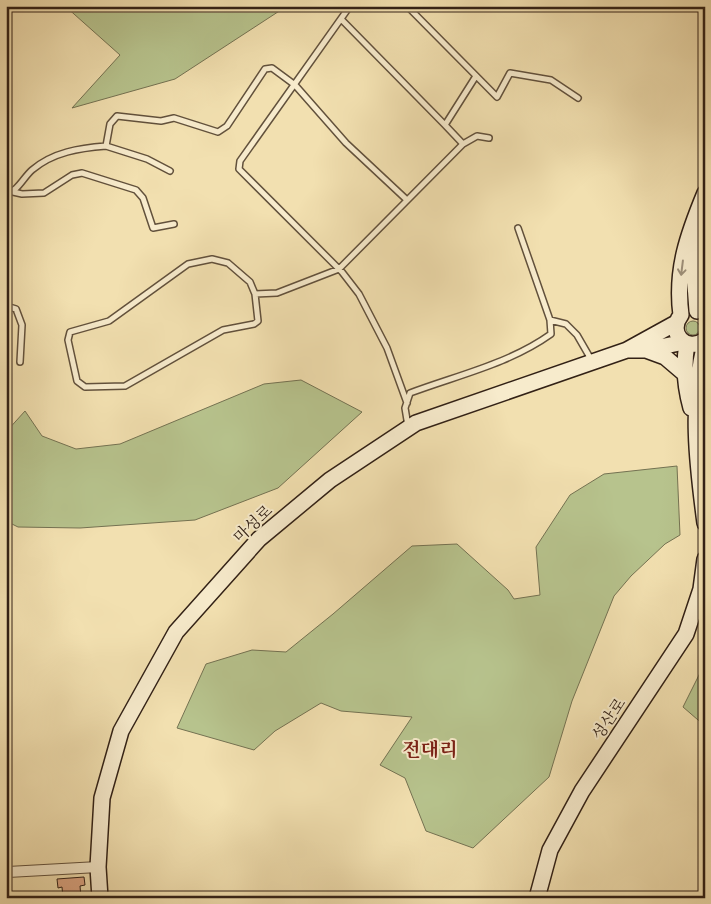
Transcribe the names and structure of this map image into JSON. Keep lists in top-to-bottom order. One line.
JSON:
{"streets":{"main road":["마성로","성산로"]},"districts":["전대리"]}
